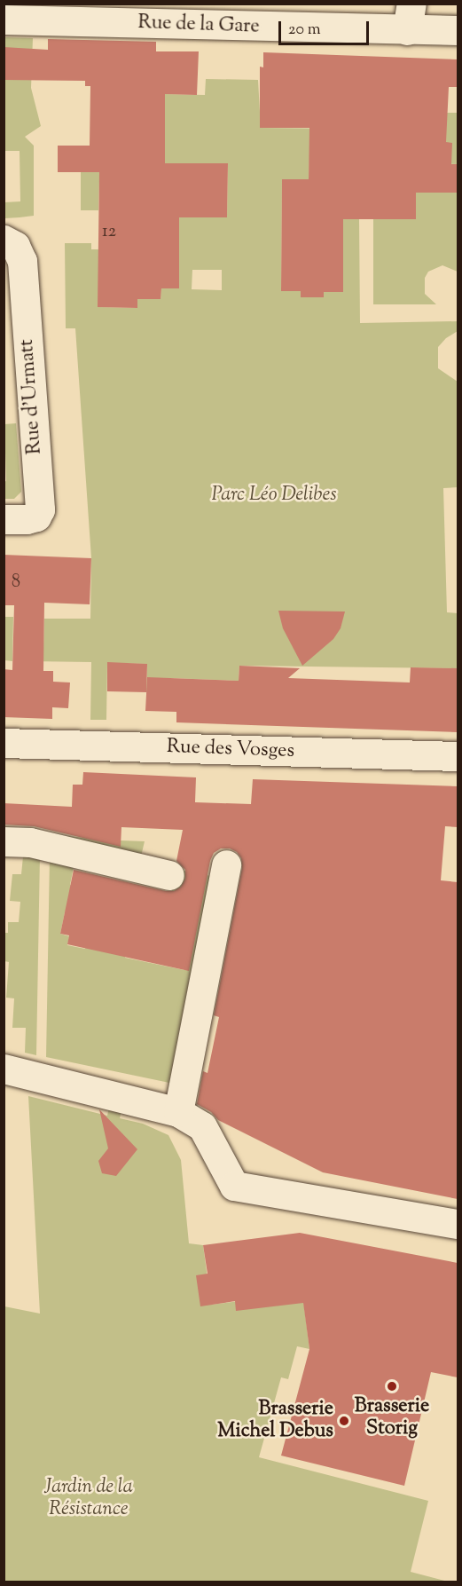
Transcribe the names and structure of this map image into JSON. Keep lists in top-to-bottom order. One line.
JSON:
{"streets":{"street":["Rue de la Gare","Rue d'Urmatt","Rue des Vosges"]},"parks":["Parc Léo Delibes","Jardin de la Résistance"],"places":["Brasserie Storig","Brasserie Michel Debus"],"house_numbers":["12","8"],"scale_bar":"20 m"}
